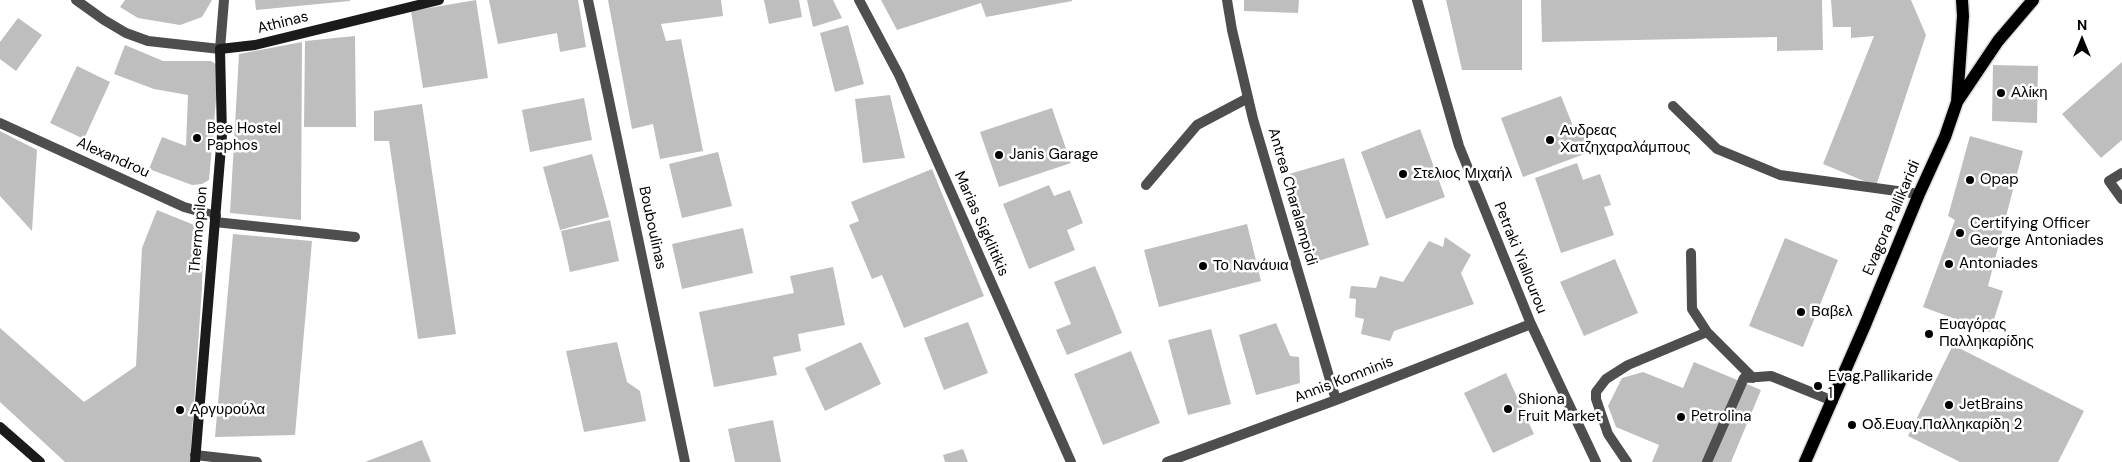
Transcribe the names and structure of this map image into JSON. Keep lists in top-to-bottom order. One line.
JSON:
{"streets":{"main road":["Athinas","Evagora Pallikaridi","Thermopilon"],"street":["Alexandrou","Antrea Charalampidi","Marias Sigklitikis","Bouboulinas","Petraki Yiallourou","Annis Komninis"]},"crossings":[["Athinas","Thermopilon"],["Alexandrou","Thermopilon"],["Antrea Charalampidi","Annis Komninis"],["Petraki Yiallourou","Annis Komninis"]],"places":["Αλίκη","Bee Hostel Paphos","Ανδρεας Χατζηχαραλάμπους","Janis Garage","Στελιος Μιχαήλ","Opap","Certifying Officer George Antoniades","Antoniades","Το Νανάυια","Βαβελ","Ευαγόρας Παλληκαρίδης","Evag.Pallikaride 1","JetBrains","Shiona Fruit Market","Αργυρούλα","Petrolina","Οδ.Ευαγ.Παλληκαρίδη 2"],"north":"top"}
